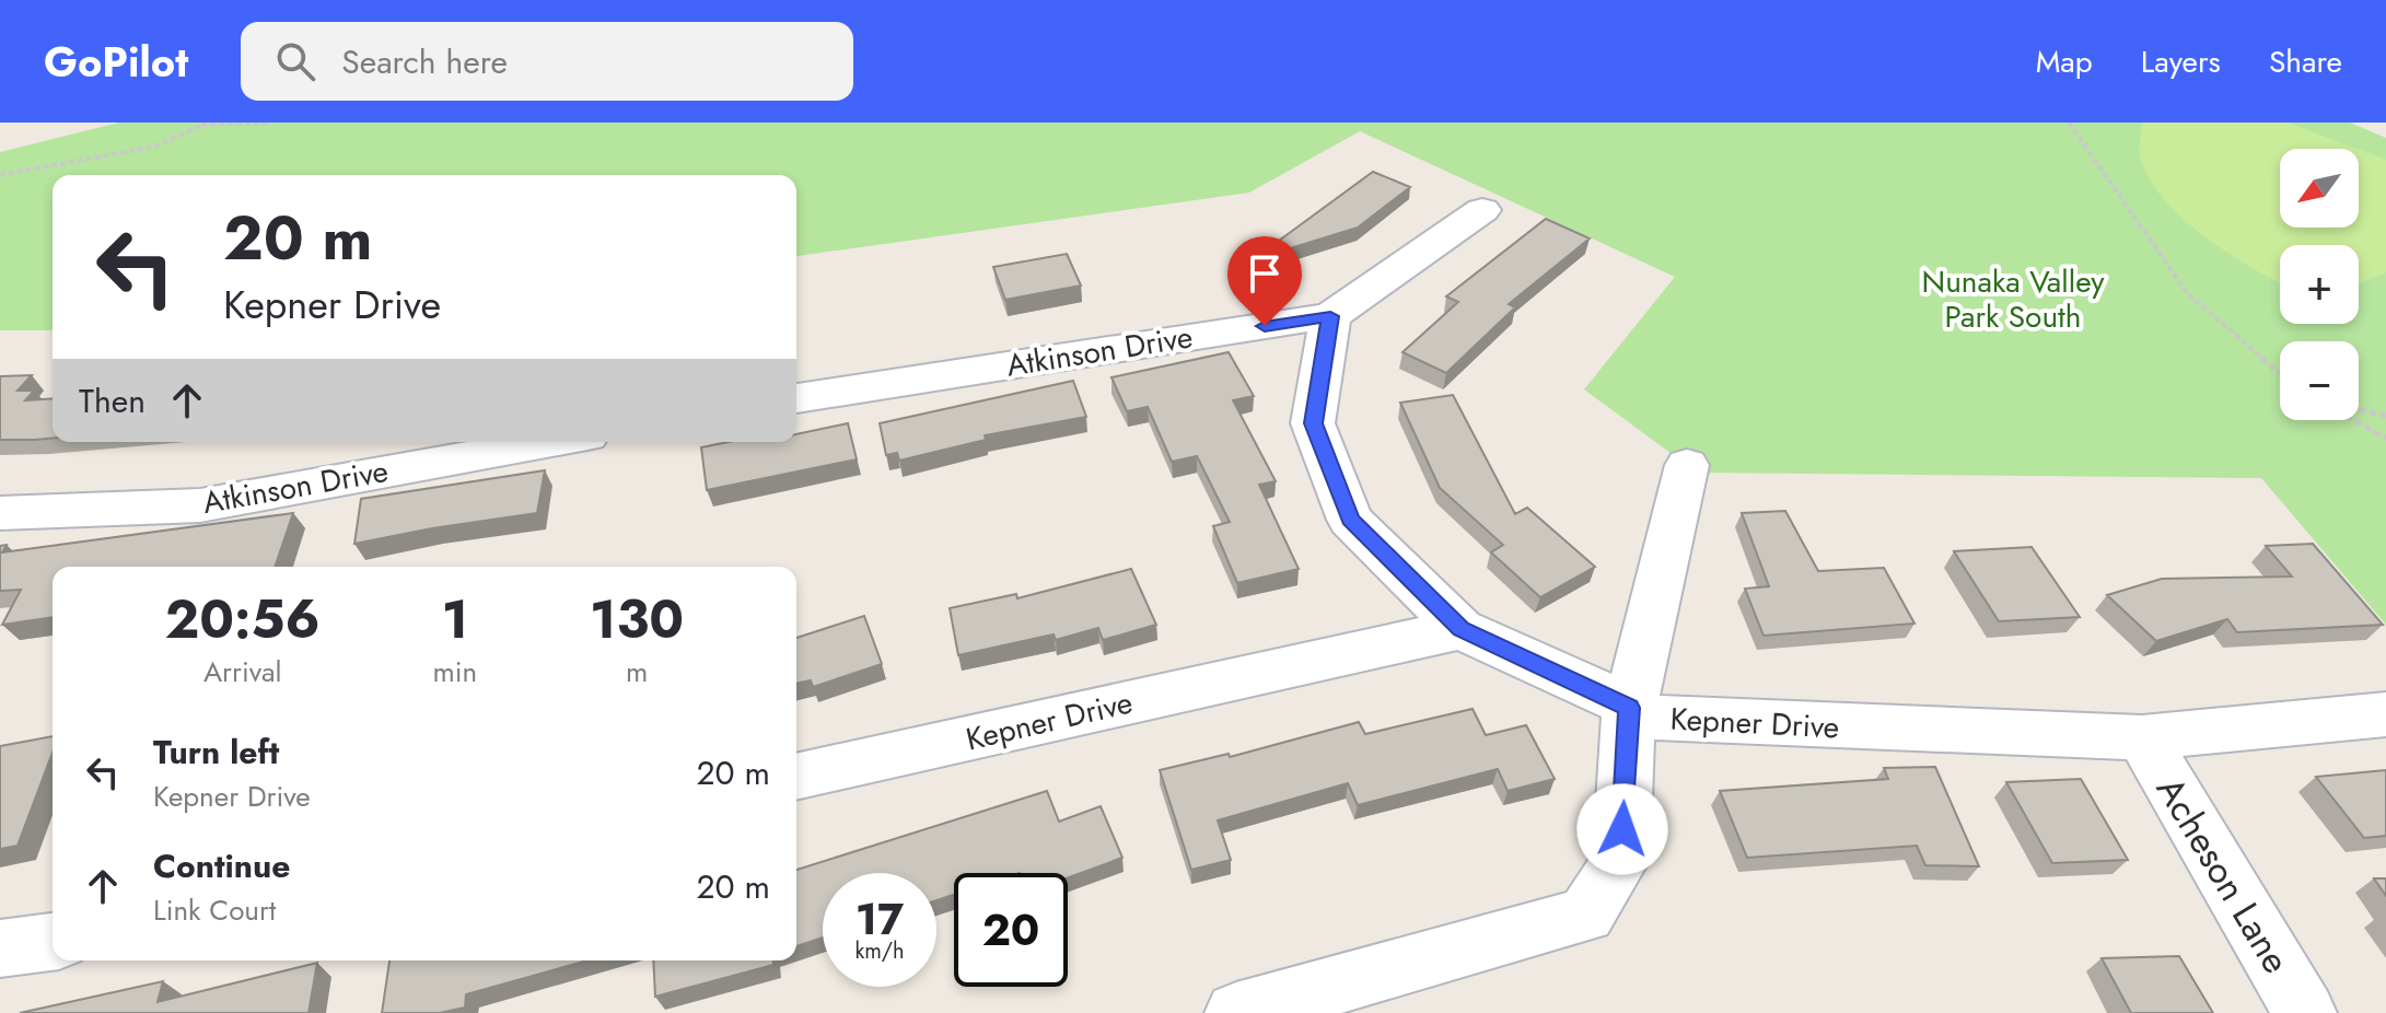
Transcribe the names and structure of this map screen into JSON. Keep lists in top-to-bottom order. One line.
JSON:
{"streets":{"street":["Atkinson Drive","Kepner Drive","Acheson Lane"]},"crossings":[["Kepner Drive","Acheson Lane"]],"parks":["Nunaka Valley Park South"],"north":"bottom left","page":{"header":"GoPilot","search":"Search here","nav":["Map","Layers","Share"],"map_buttons":["+","−"],"turn":["20 m","Kepner Drive"],"then":"Then","eta":["20:56","Arrival","1","min","130","m"],"list":[{"name":"Turn left","note":"Kepner Drive","value":"20 m"},{"name":"Continue","note":"Link Court","value":"20 m"}],"speed":"17 km/h","limit":"20"}}
